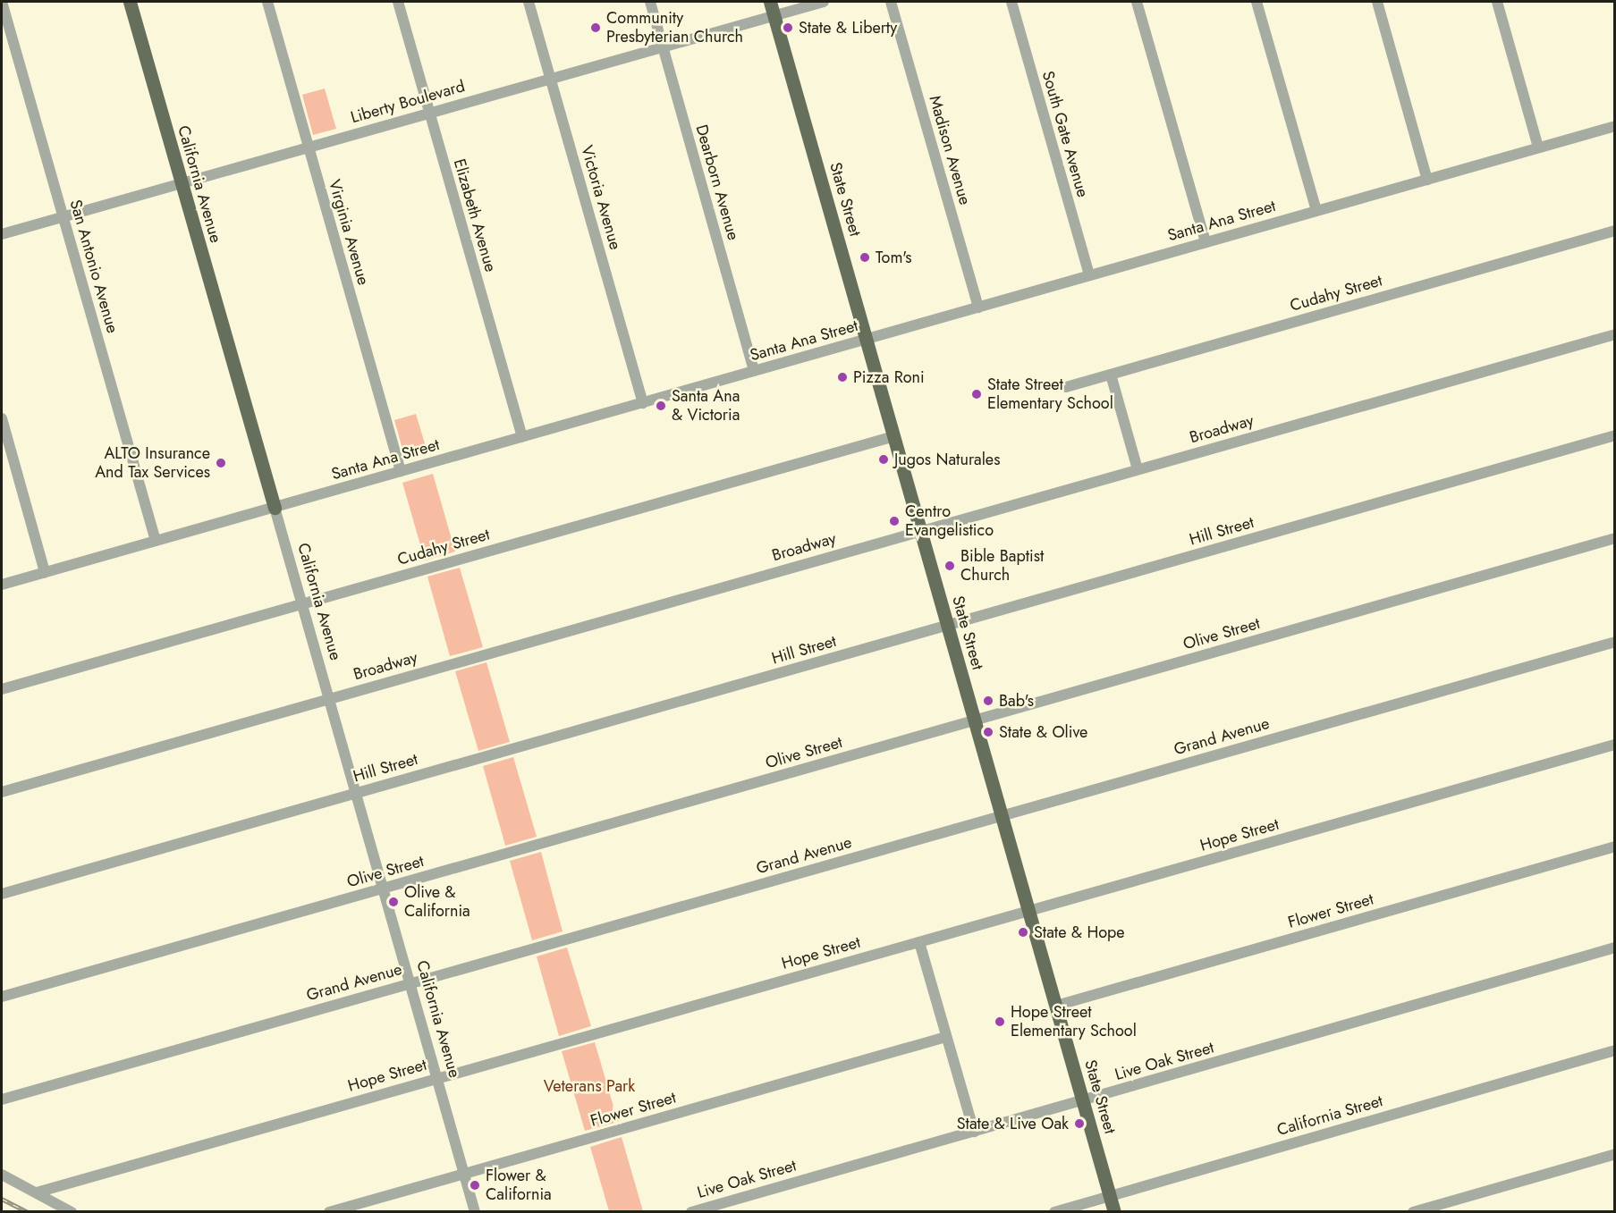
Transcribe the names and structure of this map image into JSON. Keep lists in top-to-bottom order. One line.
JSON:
{"streets":{"main road":["California Avenue","State Street"],"street":["Liberty Boulevard","South Gate Avenue","Madison Avenue","Dearborn Avenue","Victoria Avenue","Elizabeth Avenue","Santa Ana Street","Virginia Avenue","San Antonio Avenue","Cudahy Street","Broadway","Hill Street","Olive Street","Grand Avenue","Hope Street","Flower Street","Live Oak Street","California Street"]},"crossings":[["Liberty Boulevard","Dearborn Avenue"],["Liberty Boulevard","California Avenue"],["Liberty Boulevard","Victoria Avenue"],["Liberty Boulevard","State Street"],["Liberty Boulevard","Elizabeth Avenue"],["Liberty Boulevard","Virginia Avenue"],["Liberty Boulevard","San Antonio Avenue"],["South Gate Avenue","Santa Ana Street"],["Madison Avenue","Santa Ana Street"],["Dearborn Avenue","Santa Ana Street"],["California Avenue","Santa Ana Street"],["California Avenue","Cudahy Street"],["California Avenue","Broadway"],["California Avenue","Hill Street"],["California Avenue","Olive Street"],["California Avenue","Grand Avenue"],["California Avenue","Hope Street"],["California Avenue","Flower Street"],["Victoria Avenue","Santa Ana Street"],["State Street","Santa Ana Street"],["State Street","Cudahy Street"],["State Street","Broadway"],["State Street","Hill Street"],["State Street","Olive Street"],["State Street","Grand Avenue"],["State Street","Hope Street"],["State Street","Flower Street"],["State Street","Live Oak Street"],["State Street","California Street"],["Elizabeth Avenue","Santa Ana Street"],["Santa Ana Street","Virginia Avenue"],["Santa Ana Street","San Antonio Avenue"]],"parks":["Veterans Park"],"places":["Community Presbyterian Church","State & Liberty","Tom's","Pizza Roni","State Street Elementary School","Santa Ana & Victoria","Jugos Naturales","ALTO Insurance And Tax Services","Centro Evangelistico","Bible Baptist Church","Bab's","State & Olive","Olive & California","State & Hope","Hope Street Elementary School","State & Live Oak","Flower & California"]}
